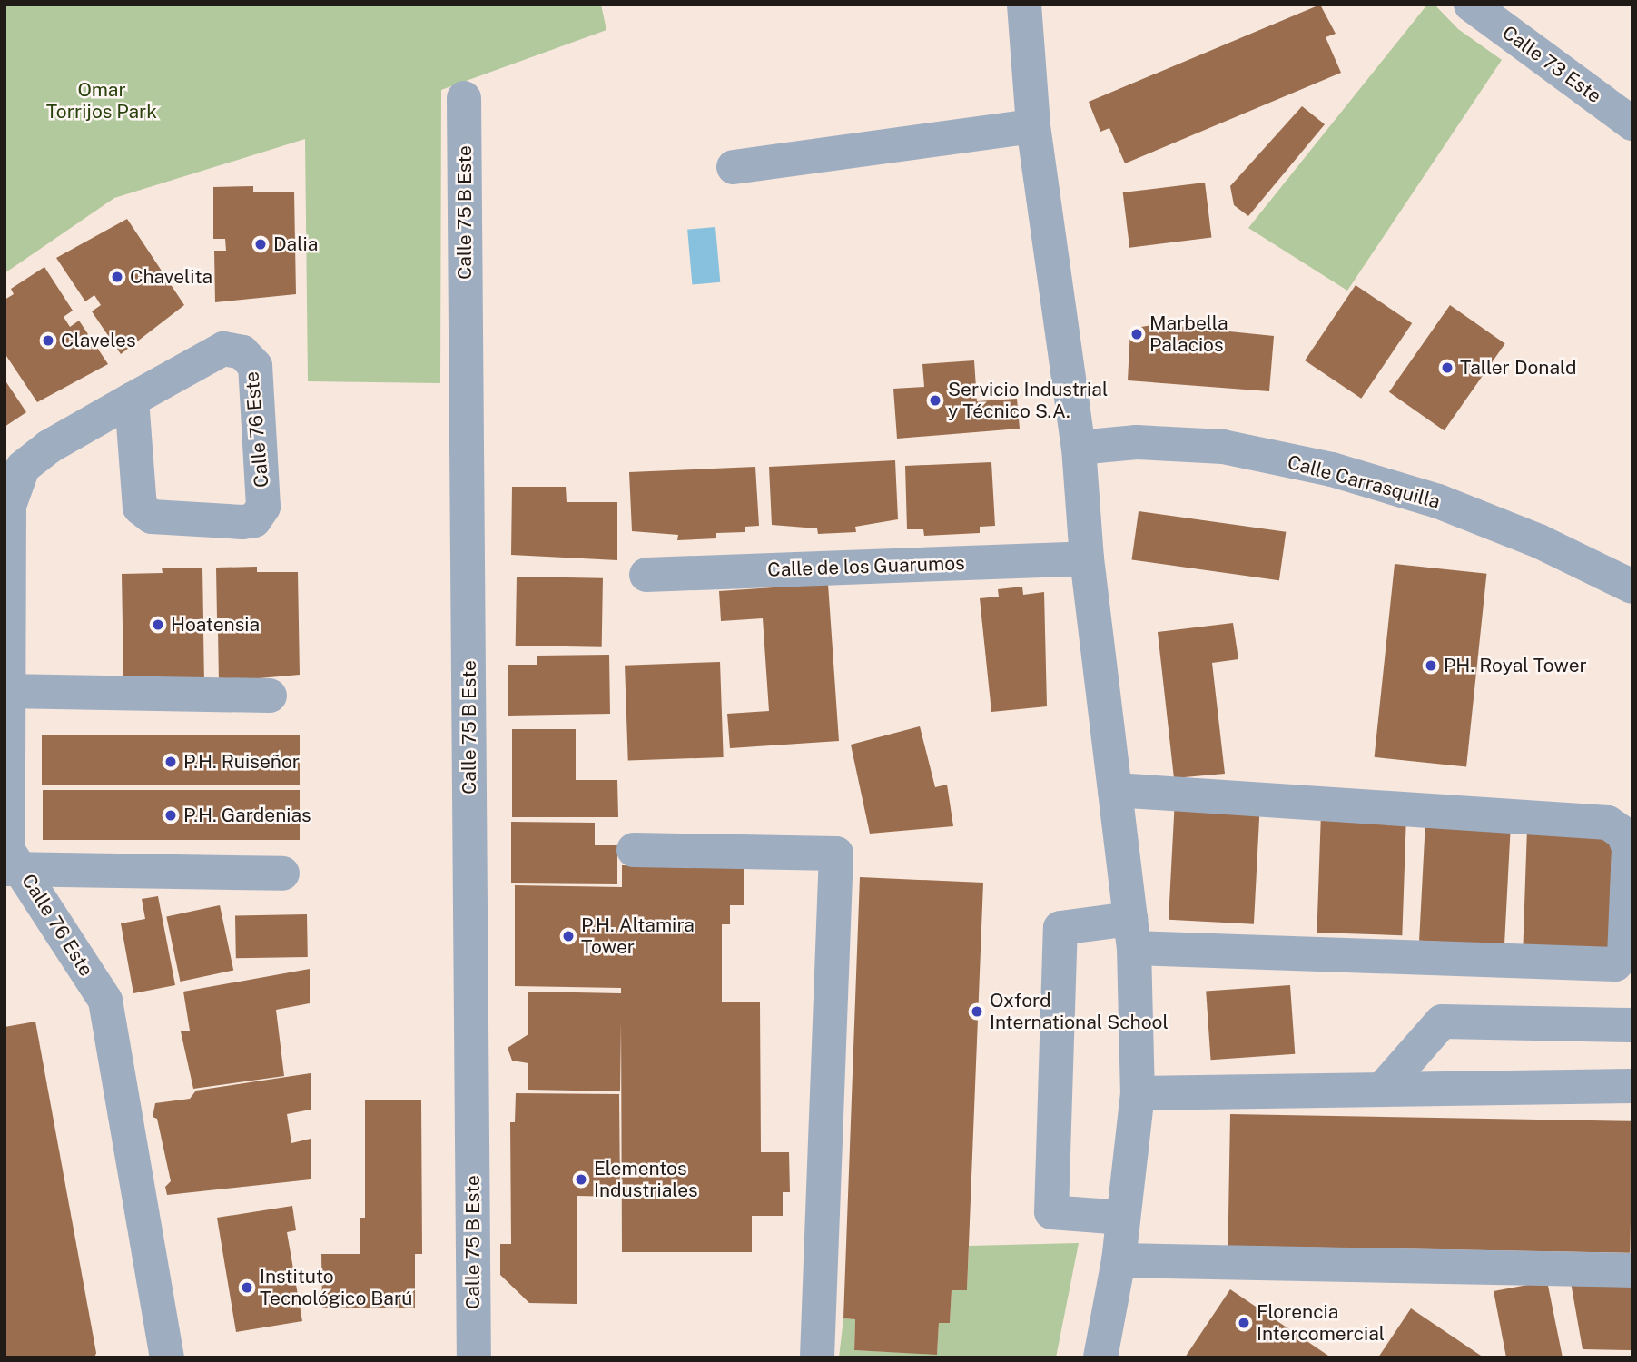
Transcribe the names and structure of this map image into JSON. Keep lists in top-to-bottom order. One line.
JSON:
{"streets":{"street":["Calle 73 Este","Calle 75 B Este","Calle 76 Este","Calle Carrasquilla","Calle de los Guarumos"]},"parks":["Omar Torrijos Park"],"places":["Dalia","Chavelita","Marbella Palacios","Claveles","Taller Donald","Servicio Industrial y Técnico S.A.","Hoatensia","PH. Royal Tower","P.H. Ruiseñor","P.H. Gardenias","P.H. Altamira Tower","Oxford International School","Elementos Industriales","Instituto Tecnológico Barú","Florencia Intercomercial"]}
